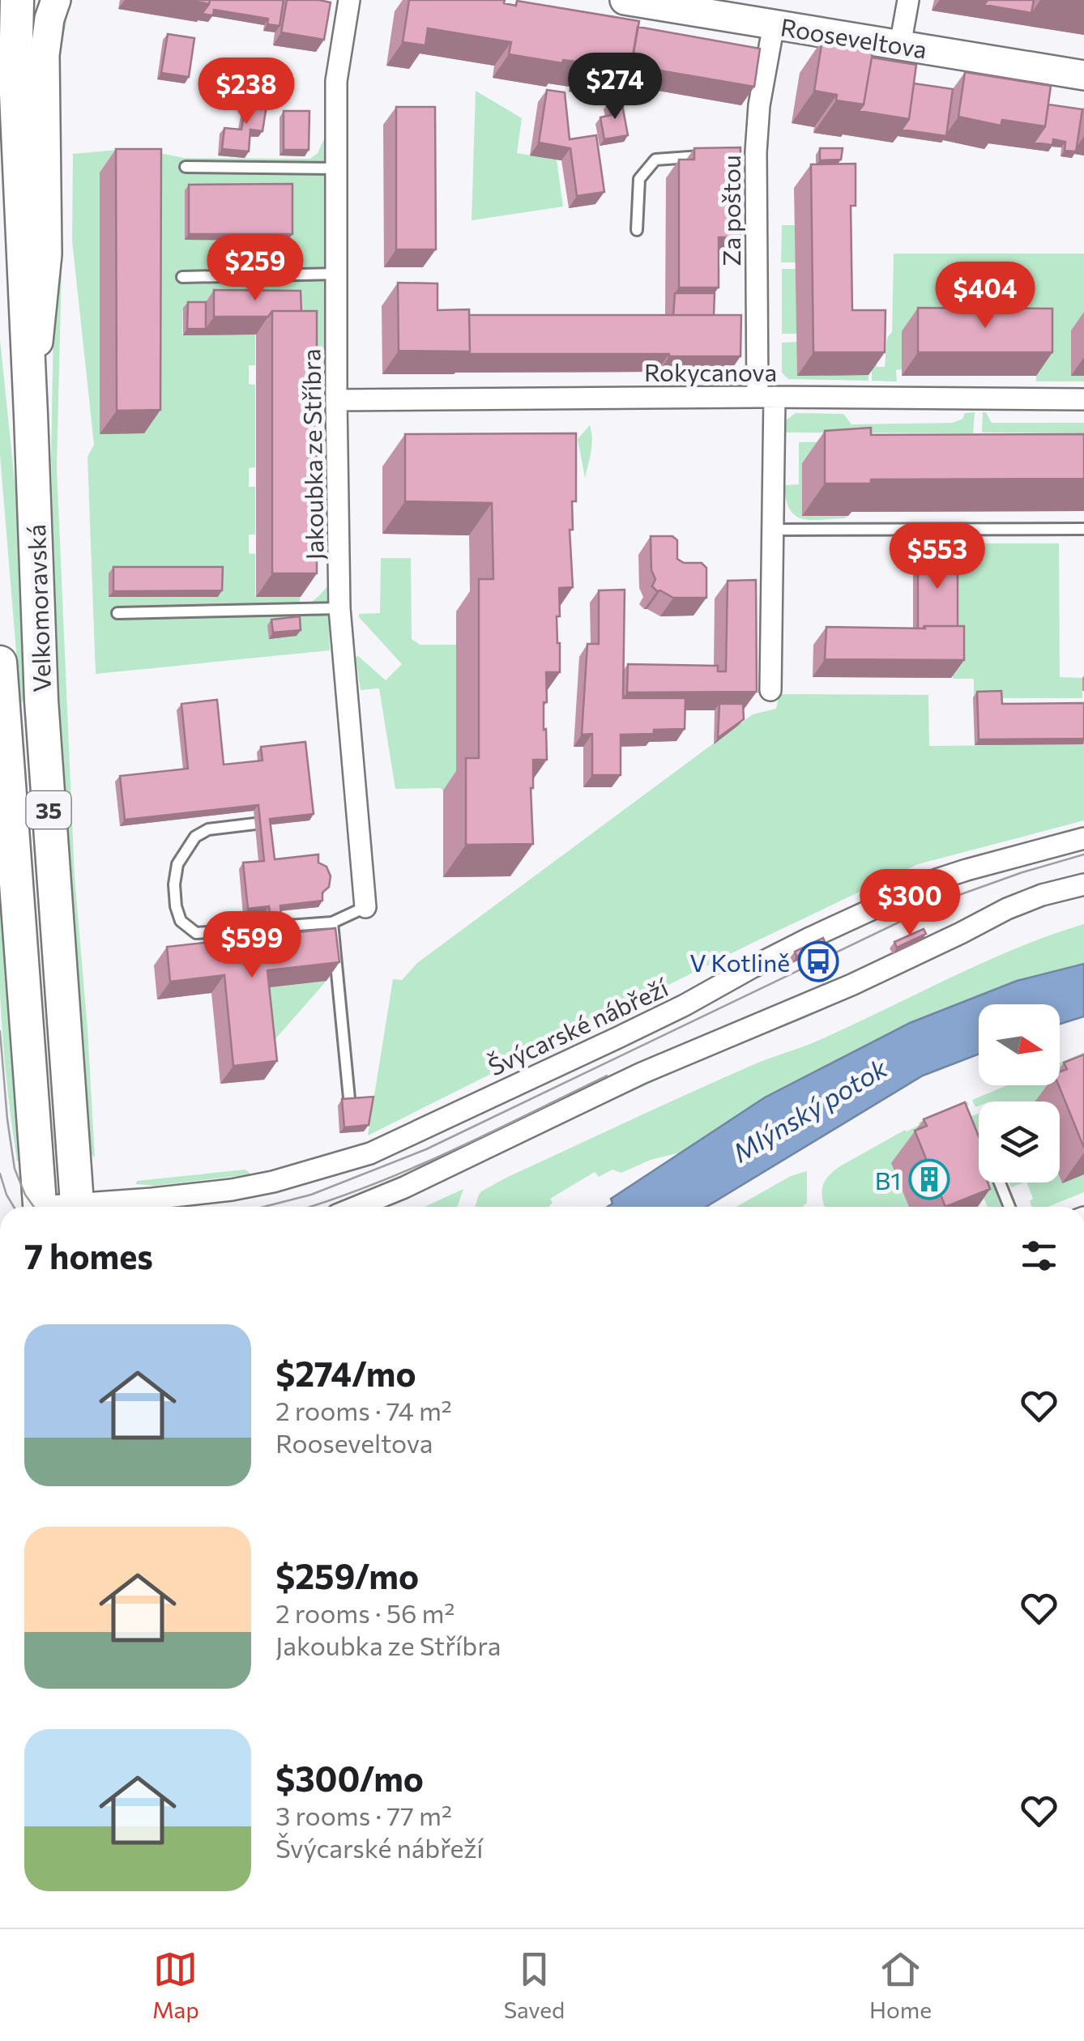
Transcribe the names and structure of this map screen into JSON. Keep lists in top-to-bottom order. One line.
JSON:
{"streets":{"main road":["Velkomoravská","35"],"street":["Rooseveltova","Za poštou","Rokycanova","Jakoubka ze Stříbra","Švýcarské nábřeží"]},"crossings":[["Rooseveltova","Za poštou"],["Za poštou","Rokycanova"],["Rokycanova","Jakoubka ze Stříbra"]],"water":["Mlýnský potok"],"places":{"bus stop":["V Kotlině"],"building":["B1"]},"north":"right","page":{"price":["$274","$238","$259","$404","$553","$300","$599"],"heading":"7 homes","list":[{"name":"$274/mo","note":"2 rooms · 74 m² · Rooseveltova"},{"name":"$259/mo","note":"2 rooms · 56 m² · Jakoubka ze Stříbra"},{"name":"$300/mo","note":"3 rooms · 77 m² · Švýcarské nábřeží"}],"tabs":["Map","Saved","Home"]}}
